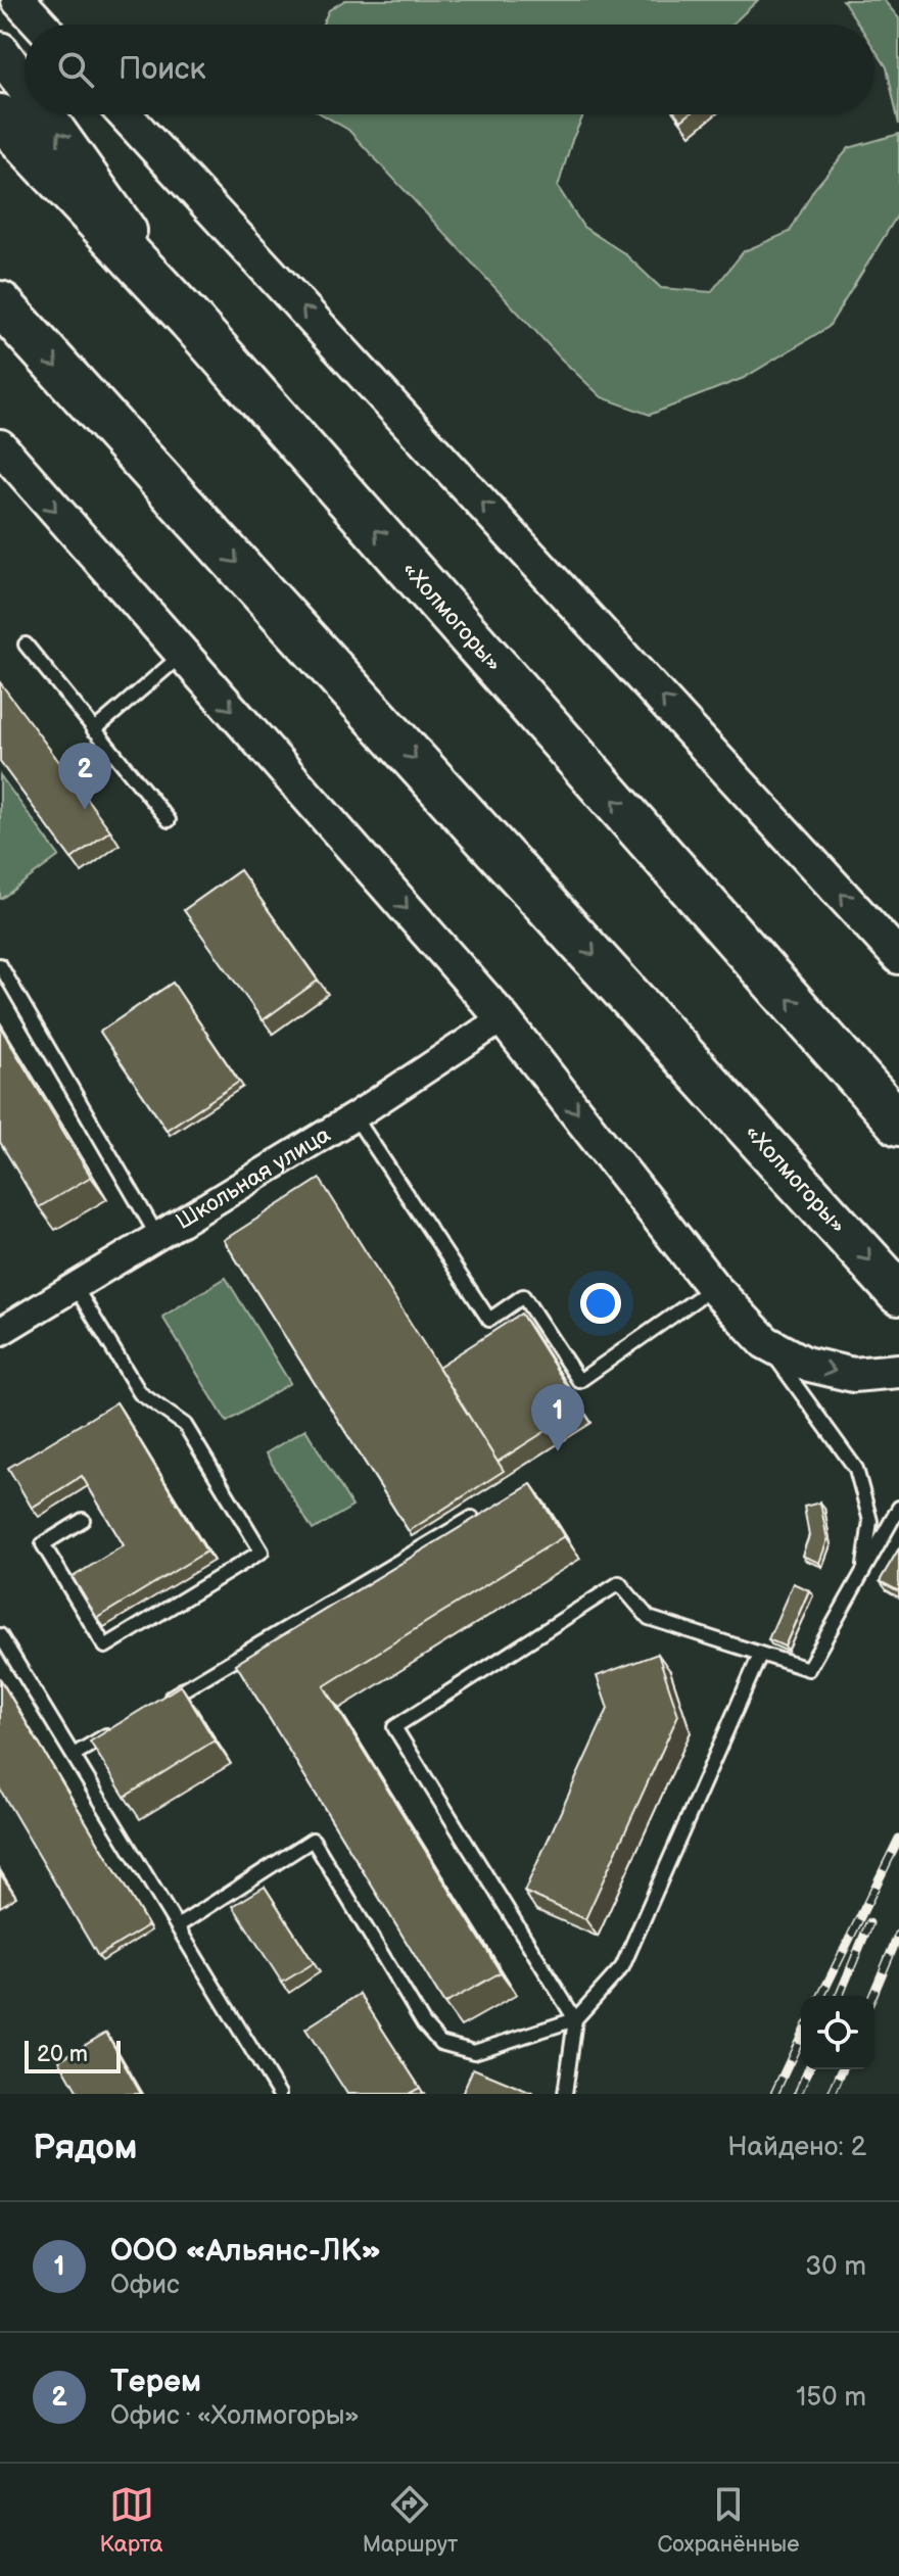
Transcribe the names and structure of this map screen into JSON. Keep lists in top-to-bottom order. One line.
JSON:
{"streets":{"highway":["«Холмогоры»"],"street":["Школьная улица"]},"scale_bar":"20 m","page":{"search":"Поиск","pins":["2","1"],"scale":"20 m","heading":["Рядом","Найдено: 2"],"list":[{"mark":"1","name":"ООО «Альянс-ЛК»","note":"Офис","value":"30 m"},{"mark":"2","name":"Терем","note":"Офис · «Холмогоры»","value":"150 m"}],"nav":["Карта","Маршрут","Сохранённые"]}}
